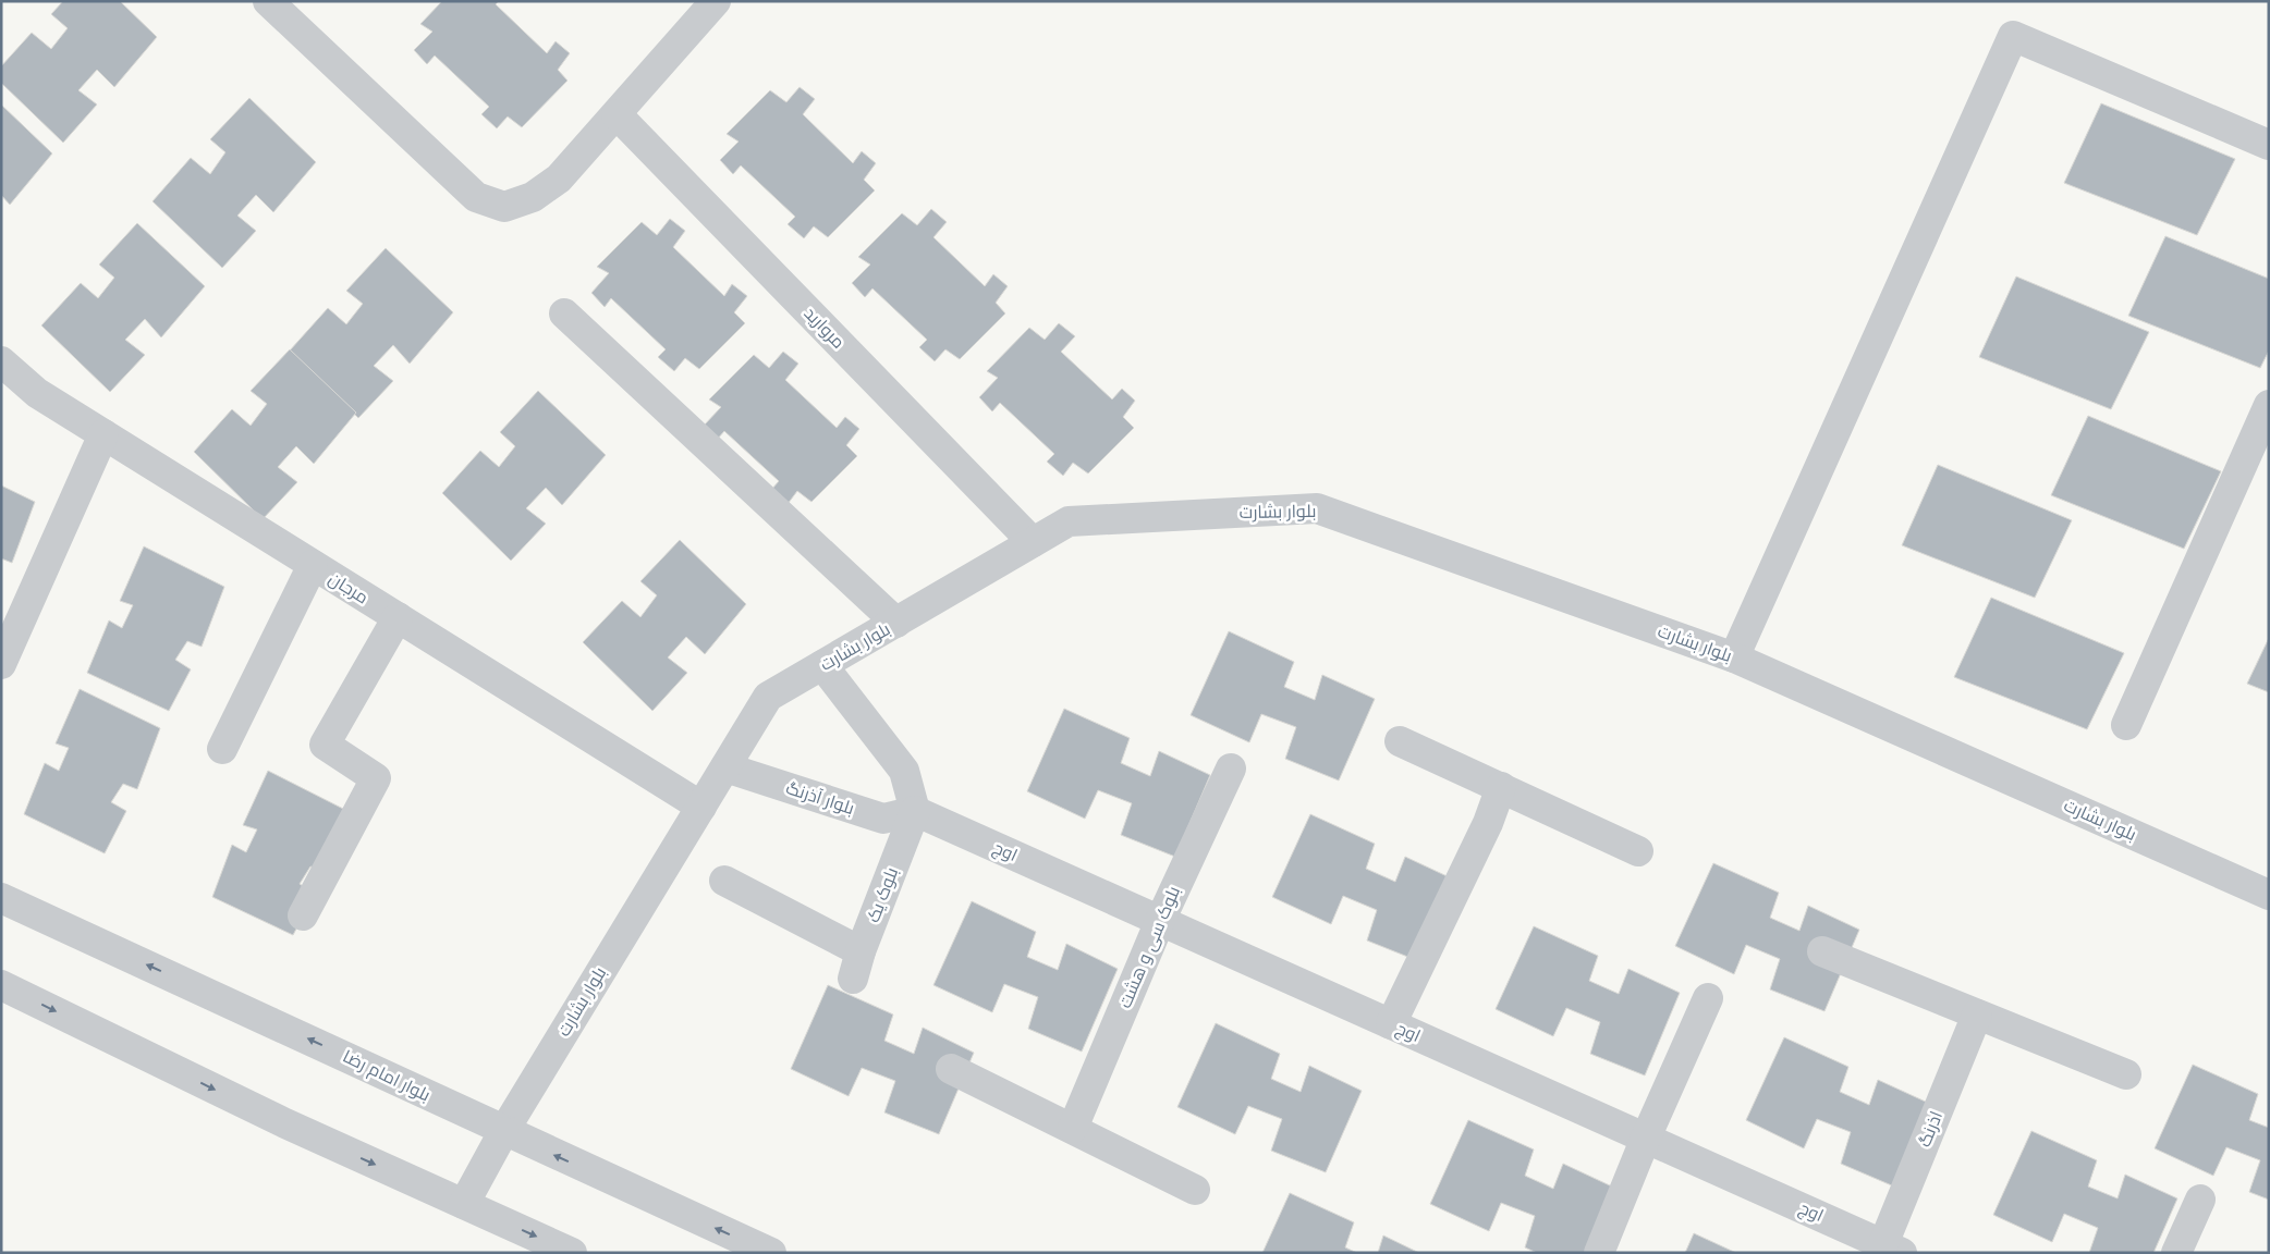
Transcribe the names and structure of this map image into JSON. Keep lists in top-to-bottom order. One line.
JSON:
{"streets":{"street":["مروارید","بلوار بشارت","مرجان","بلوار آذرنگ","اوج","بلوک یک","بلوک سی و هشت","بلوار امام رضا","اذرنگ"]},"crossings":[["مروارید","بلوار بشارت"],["بلوار بشارت","مرجان"],["بلوار بشارت","بلوار آذرنگ"],["بلوار بشارت","بلوار امام رضا"],["بلوار آذرنگ","اوج"],["بلوار آذرنگ","بلوک یک"],["اوج","بلوک یک"],["اوج","بلوک سی و هشت"],["اوج","اذرنگ"]]}
